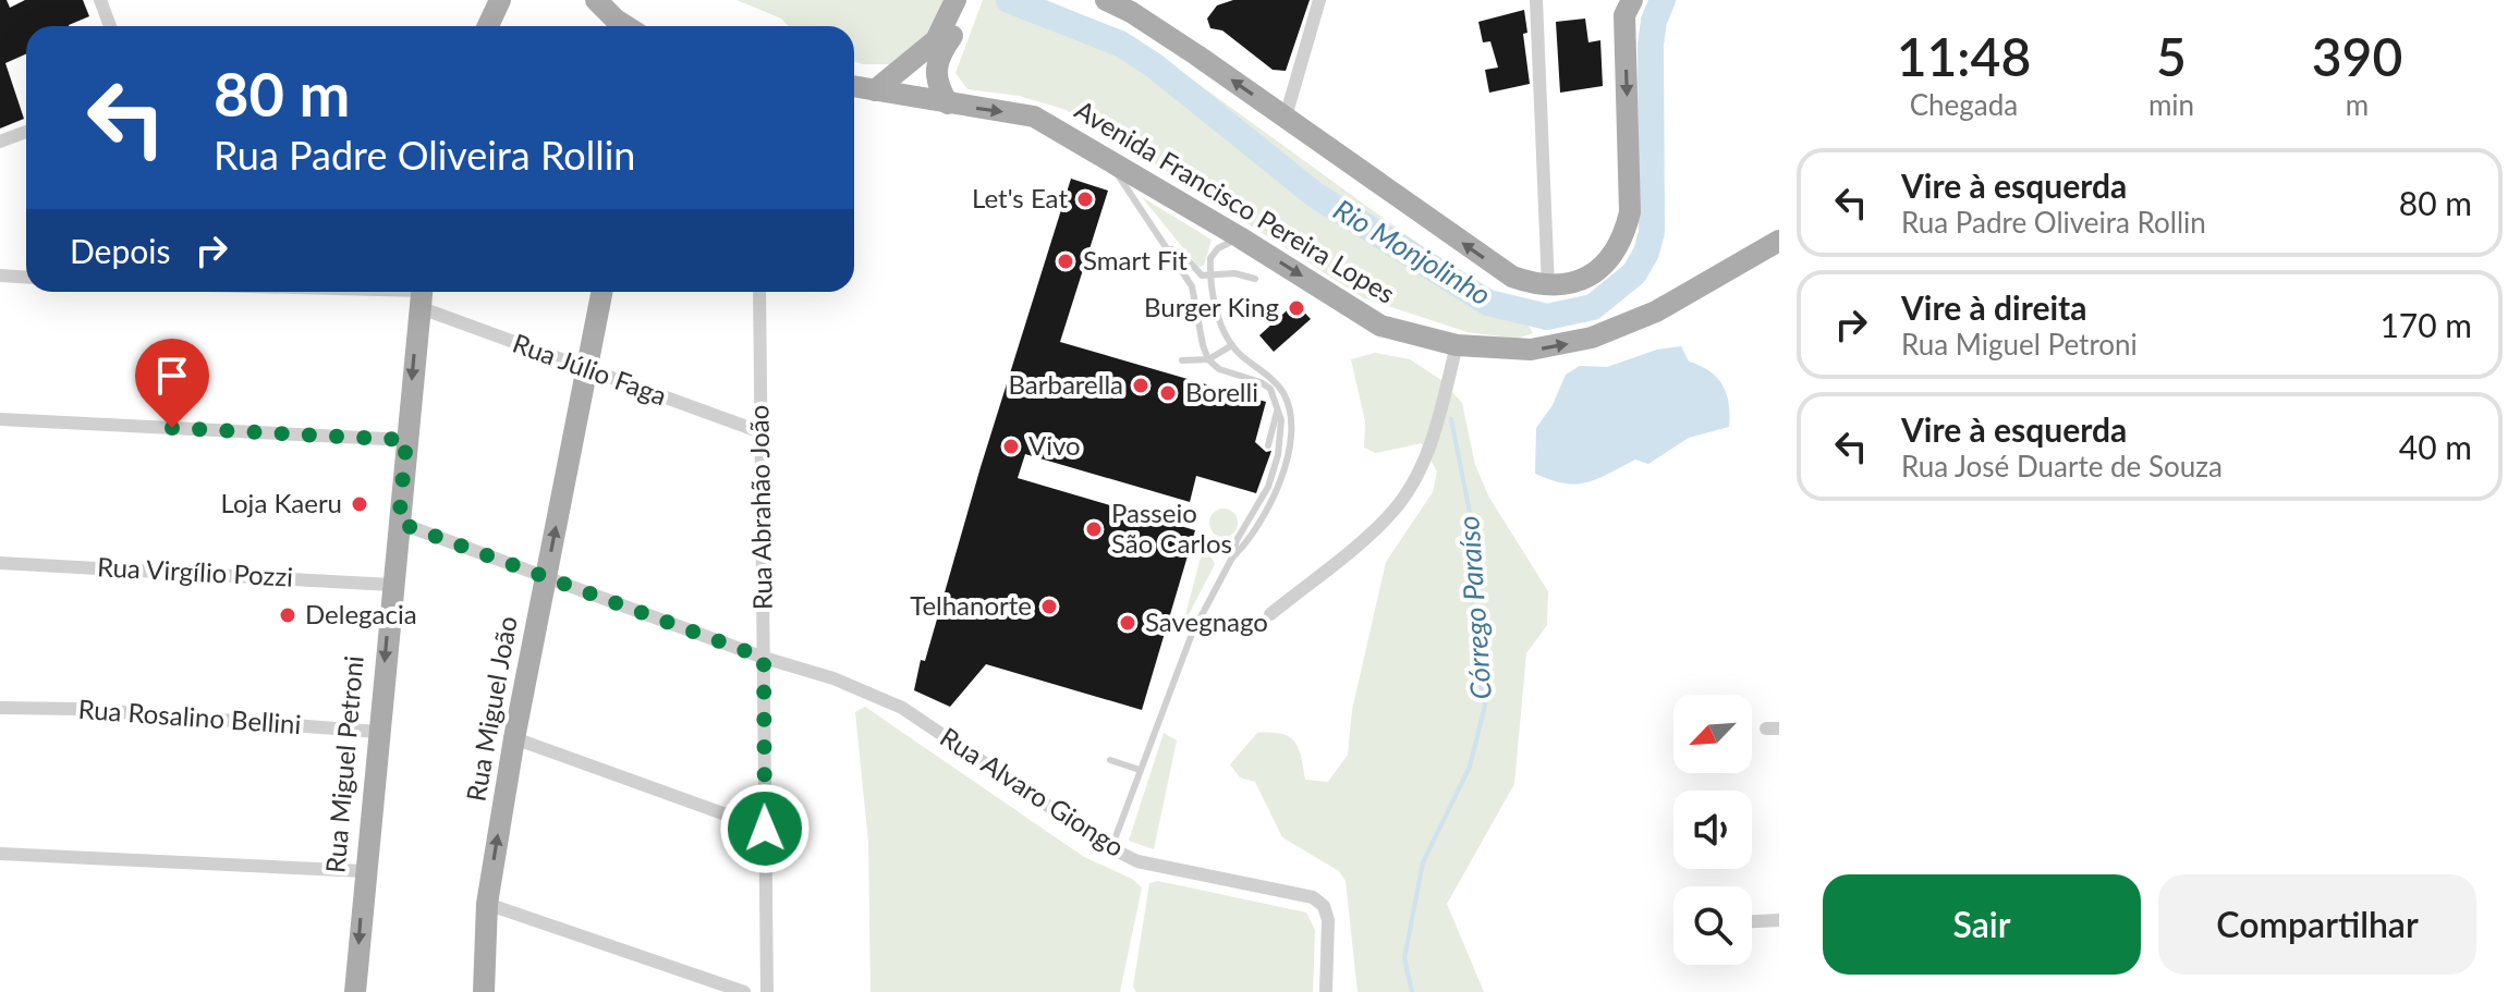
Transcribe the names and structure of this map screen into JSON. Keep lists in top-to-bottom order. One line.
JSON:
{"streets":{"main road":["Avenida Francisco Pereira Lopes","Rua Miguel João","Rua Miguel Petroni"],"street":["Rua Júlio Faga","Rua Abrahão João","Rua Virgílio Pozzi","Rua Rosalino Bellini","Rua Alvaro Giongo"]},"crossings":[["Rua Júlio Faga","Rua Abrahão João"],["Rua Júlio Faga","Rua Miguel João"],["Rua Júlio Faga","Rua Miguel Petroni"],["Rua Abrahão João","Rua Alvaro Giongo"],["Rua Virgílio Pozzi","Rua Miguel Petroni"],["Rua Miguel João","Rua Alvaro Giongo"],["Rua Rosalino Bellini","Rua Miguel Petroni"],["Rua Miguel Petroni","Rua Alvaro Giongo"]],"one_way":["Avenida Francisco Pereira Lopes","Rua Miguel João","Rua Miguel Petroni"],"water":["Rio Monjolinho","Córrego Paraíso"],"places":["Let's Eat","Smart Fit","Burger King","Barbarella","Borelli","Vivo","Loja Kaeru","Passeio São Carlos","Telhanorte","Delegacia","Savegnago"],"north":"bottom left","page":{"eta":["11:48","Chegada","5","min","390","m"],"turn":["80 m","Rua Padre Oliveira Rollin"],"list":[{"name":"Vire à esquerda","note":"Rua Padre Oliveira Rollin","value":"80 m"},{"name":"Vire à direita","note":"Rua Miguel Petroni","value":"170 m"},{"name":"Vire à esquerda","note":"Rua José Duarte de Souza","value":"40 m"}],"then":"Depois","buttons":["Sair","Compartilhar"]}}
